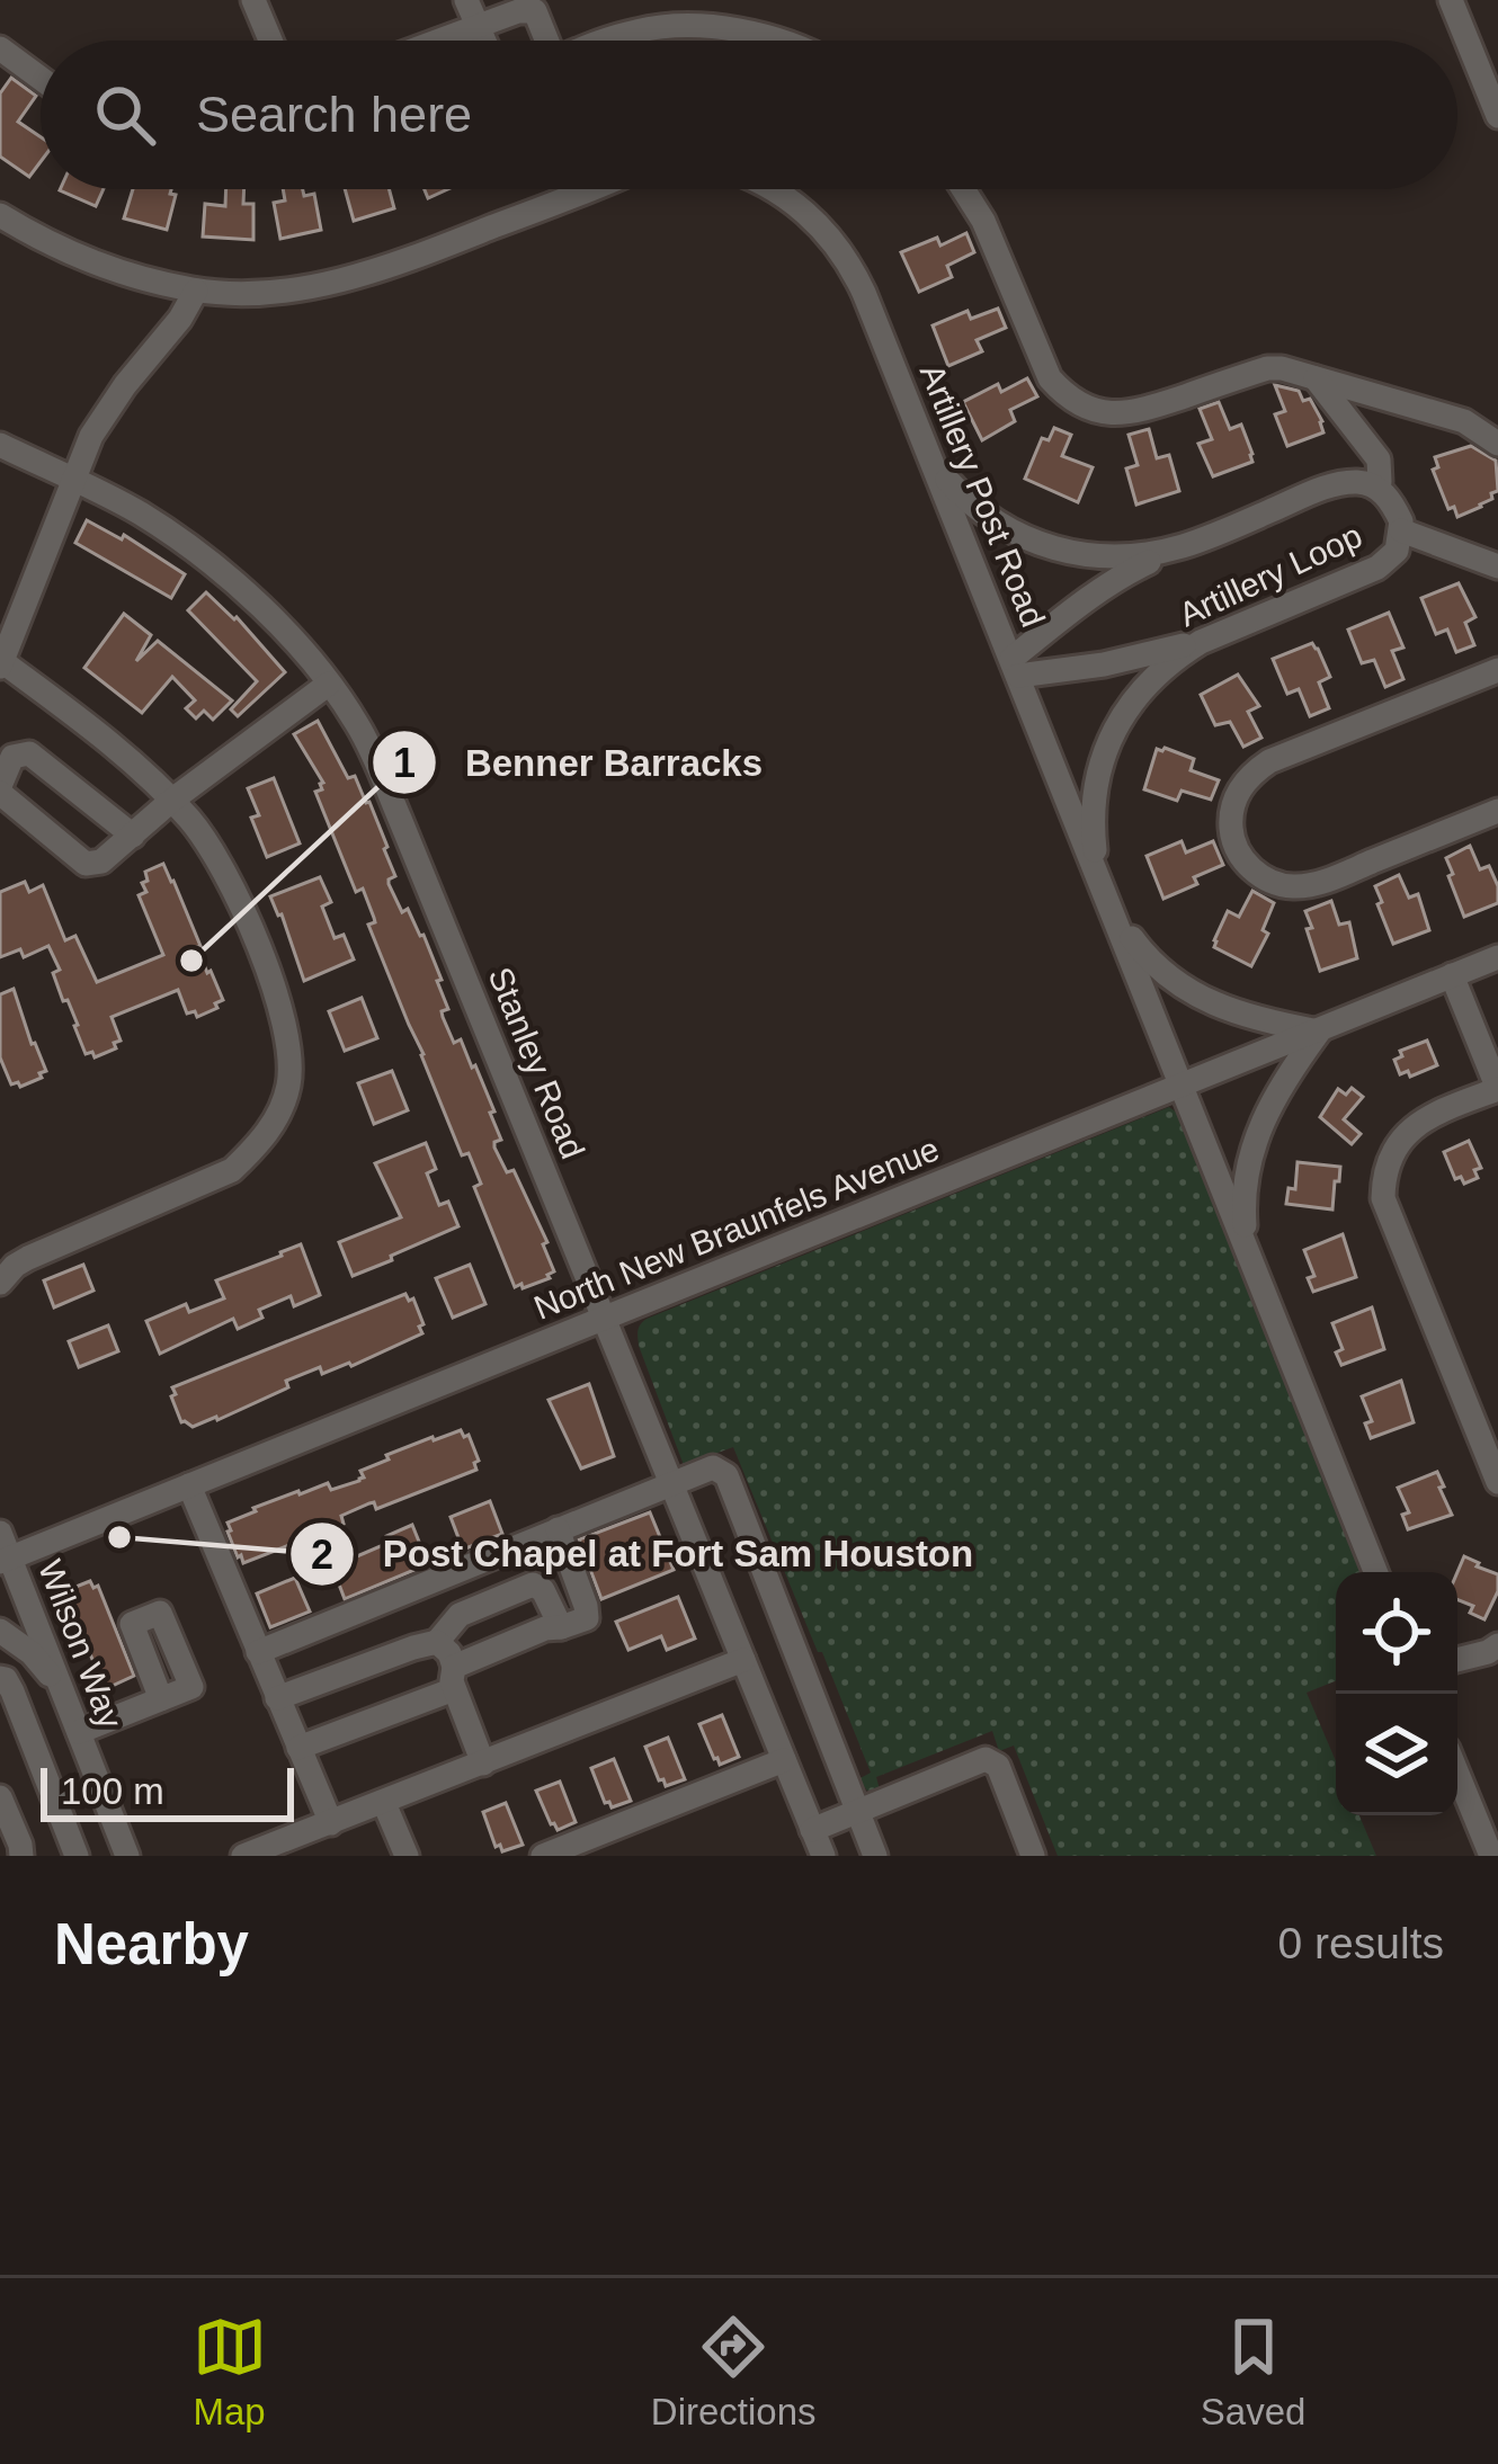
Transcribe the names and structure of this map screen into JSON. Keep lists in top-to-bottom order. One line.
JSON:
{"streets":{"street":["Artillery Post Road","Artillery Loop","Stanley Road","North New Braunfels Avenue","Wilson Way"]},"crossings":[["Artillery Post Road","Artillery Loop"],["Artillery Post Road","North New Braunfels Avenue"],["Stanley Road","North New Braunfels Avenue"],["North New Braunfels Avenue","Wilson Way"]],"places":["Benner Barracks","Post Chapel at Fort Sam Houston"],"scale_bar":"100 m","page":{"search":"Search here","scale":"100 m","heading":["Nearby","0 results"],"nav":["Map","Directions","Saved"]}}
